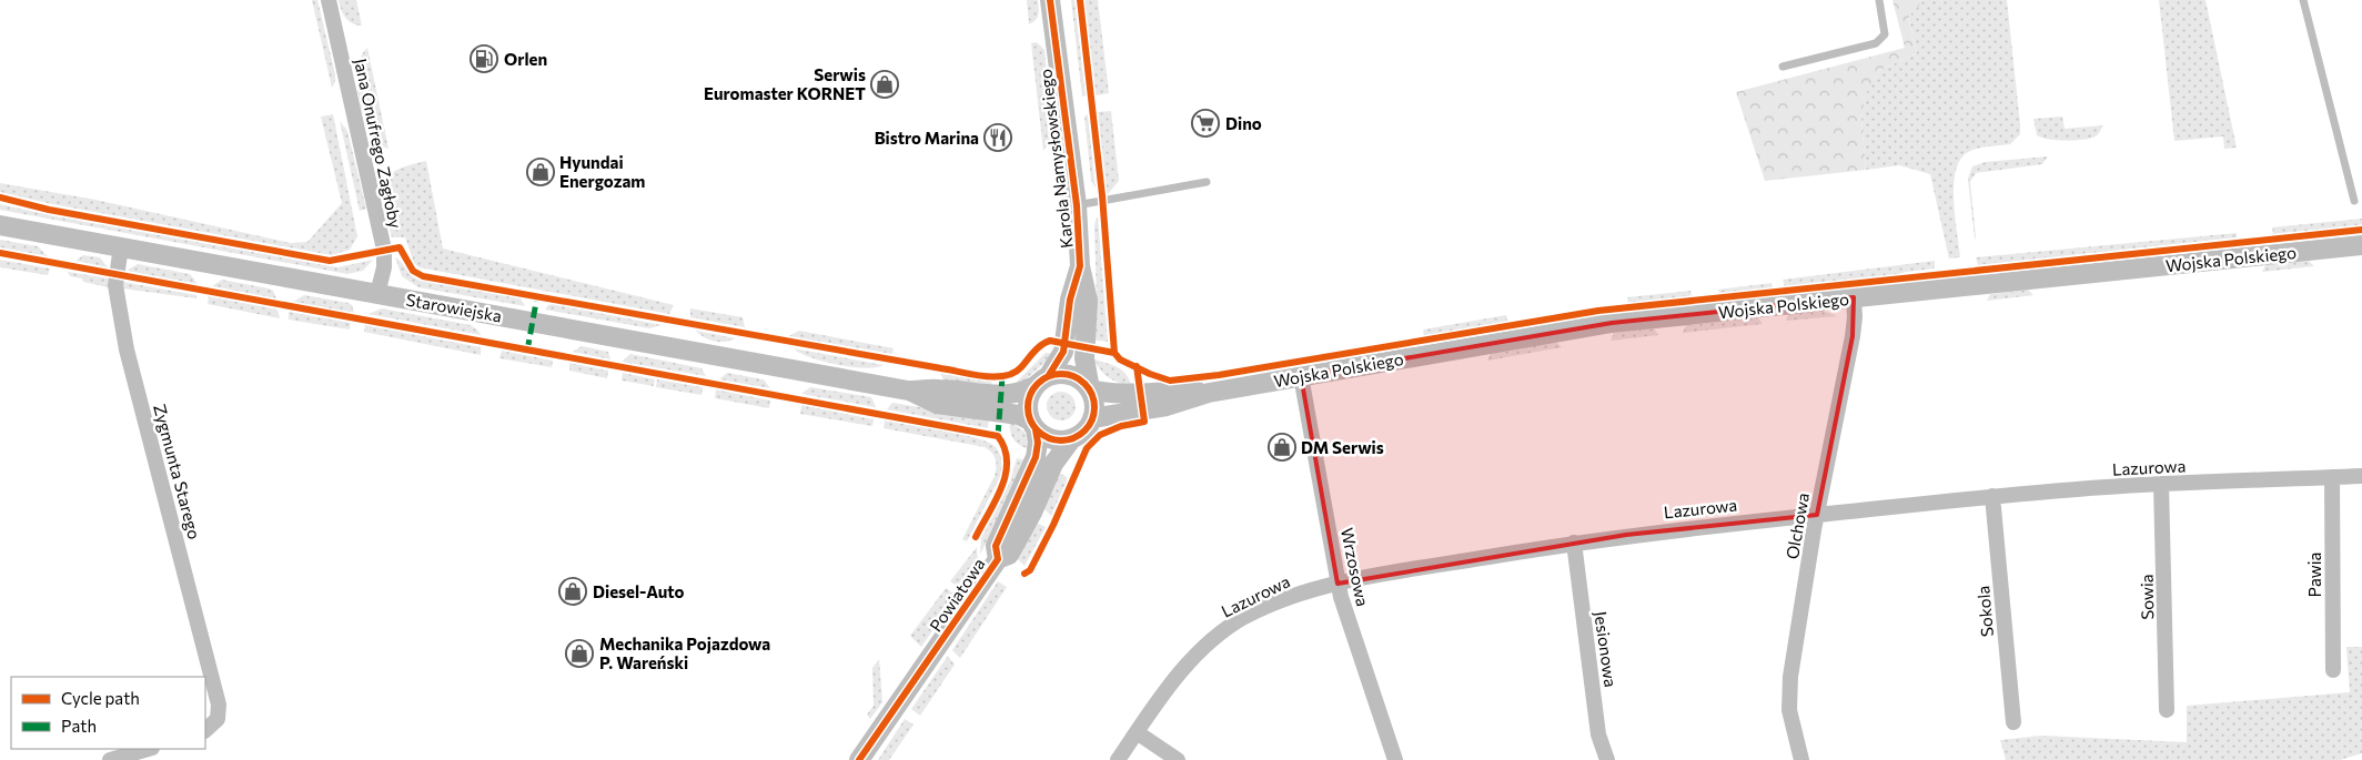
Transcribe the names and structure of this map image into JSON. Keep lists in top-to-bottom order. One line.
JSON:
{"streets":{"street":["Jana Onufrego Zagłoby","Karola Namysłowskiego","Wojska Polskiego","Starowiejska","Lazurowa","Zygmunta Starego","Olchowa","Wrzosowa","Pawia","Powiatowa","Sowia","Sokola","Jesionowa"]},"crossings":[["Jana Onufrego Zagłoby","Starowiejska"],["Karola Namysłowskiego","Wojska Polskiego"],["Karola Namysłowskiego","Starowiejska"],["Karola Namysłowskiego","Powiatowa"],["Wojska Polskiego","Starowiejska"],["Wojska Polskiego","Olchowa"],["Wojska Polskiego","Wrzosowa"],["Wojska Polskiego","Powiatowa"],["Starowiejska","Zygmunta Starego"],["Starowiejska","Powiatowa"],["Lazurowa","Olchowa"],["Lazurowa","Wrzosowa"],["Lazurowa","Pawia"],["Lazurowa","Sowia"],["Lazurowa","Sokola"],["Lazurowa","Jesionowa"]],"places":{"fuel station":["Orlen"],"shop":["Serwis Euromaster KORNET","Hyundai Energozam","DM Serwis","Diesel-Auto","Mechanika Pojazdowa P. Wareński"],"supermarket":["Dino"],"restaurant":["Bistro Marina"]},"legend":["Cycle path","Path"]}
